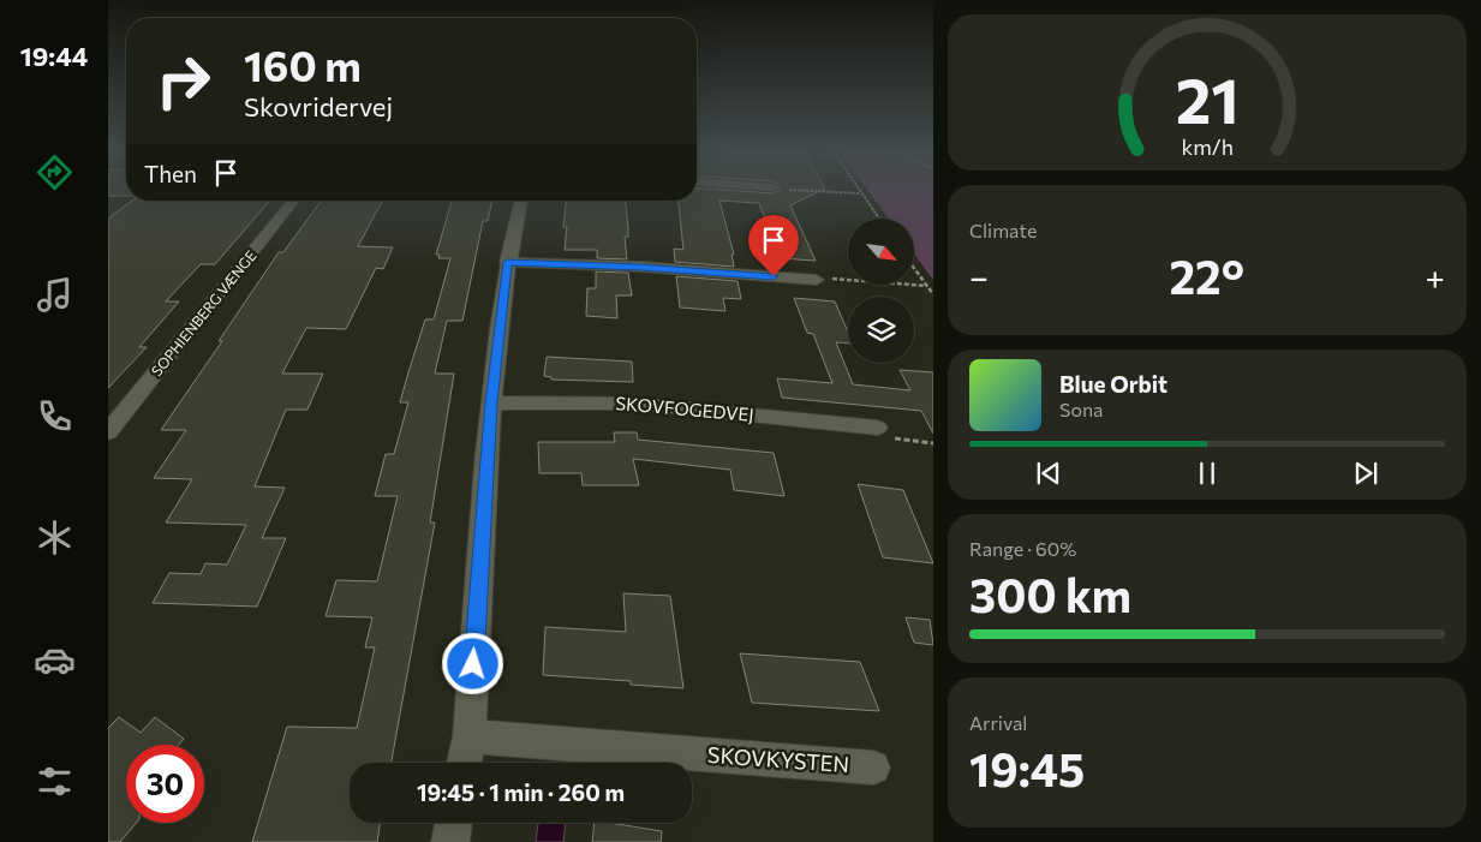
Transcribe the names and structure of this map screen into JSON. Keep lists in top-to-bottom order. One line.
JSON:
{"streets":{"street":["SOPHIENBERG VÆNGE","SKOVFOGEDVEJ","SKOVKYSTEN"]},"north":"bottom right","page":{"tabs":"19:44","turn":["160 m","Skovridervej"],"then":"Then","tile":["Climate",["Range · 60%","300 km"],["Arrival","19:45"]],"heat":["−","22°","+"],"song":["Blue Orbit","Sona"],"limit":"30","trip":"19:45 · 1 min · 260 m","gauge":["21","km/h"]}}
